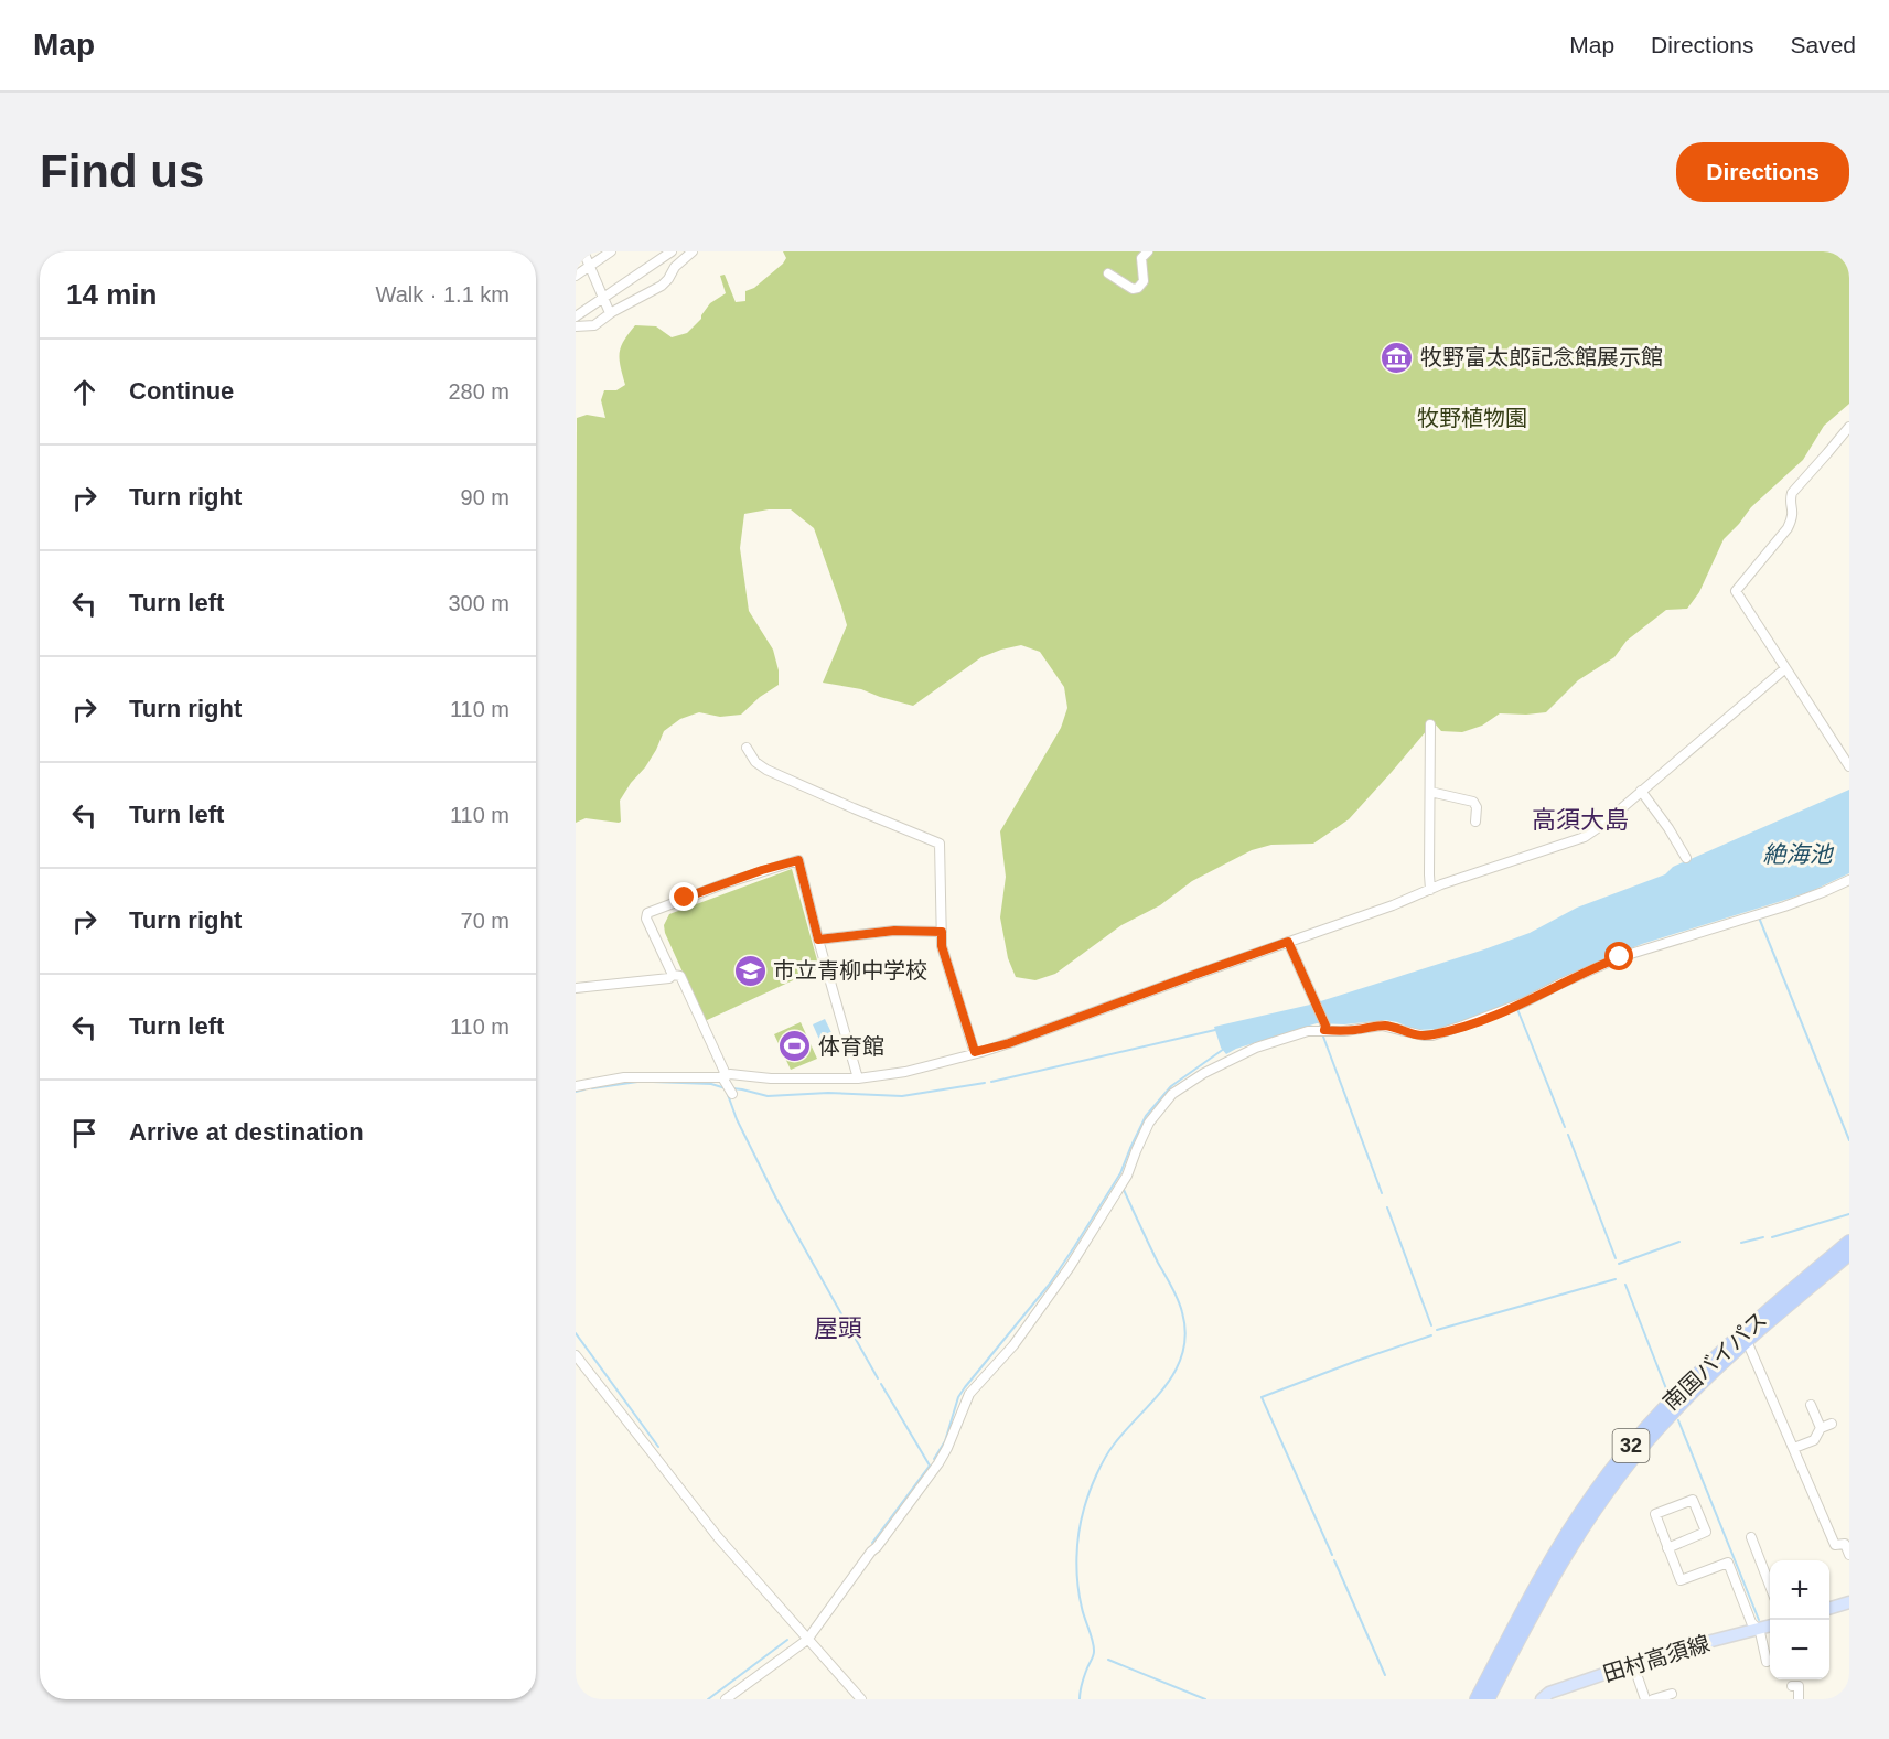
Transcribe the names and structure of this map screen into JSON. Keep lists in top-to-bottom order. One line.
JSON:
{"streets":{"highway":["南国バイパス","32"],"main road":["田村高須線"]},"districts":["高須大島","屋頭"],"water":["絶海池"],"parks":["牧野植物園"],"places":{"museum":["牧野富太郎記念館展示館"],"school or university":["市立青柳中学校"],"sports":["体育館"]},"page":{"header":"Map","nav":["Map","Directions","Saved"],"buttons":"Directions","title":"Find us","heading":["14 min","Walk · 1.1 km"],"list":[["Continue","280 m"],["Turn right","90 m"],["Turn left","300 m"],["Turn right","110 m"],["Turn left","110 m"],["Turn right","70 m"],["Turn left","110 m"],"Arrive at destination"],"map_buttons":["+","−"]}}
